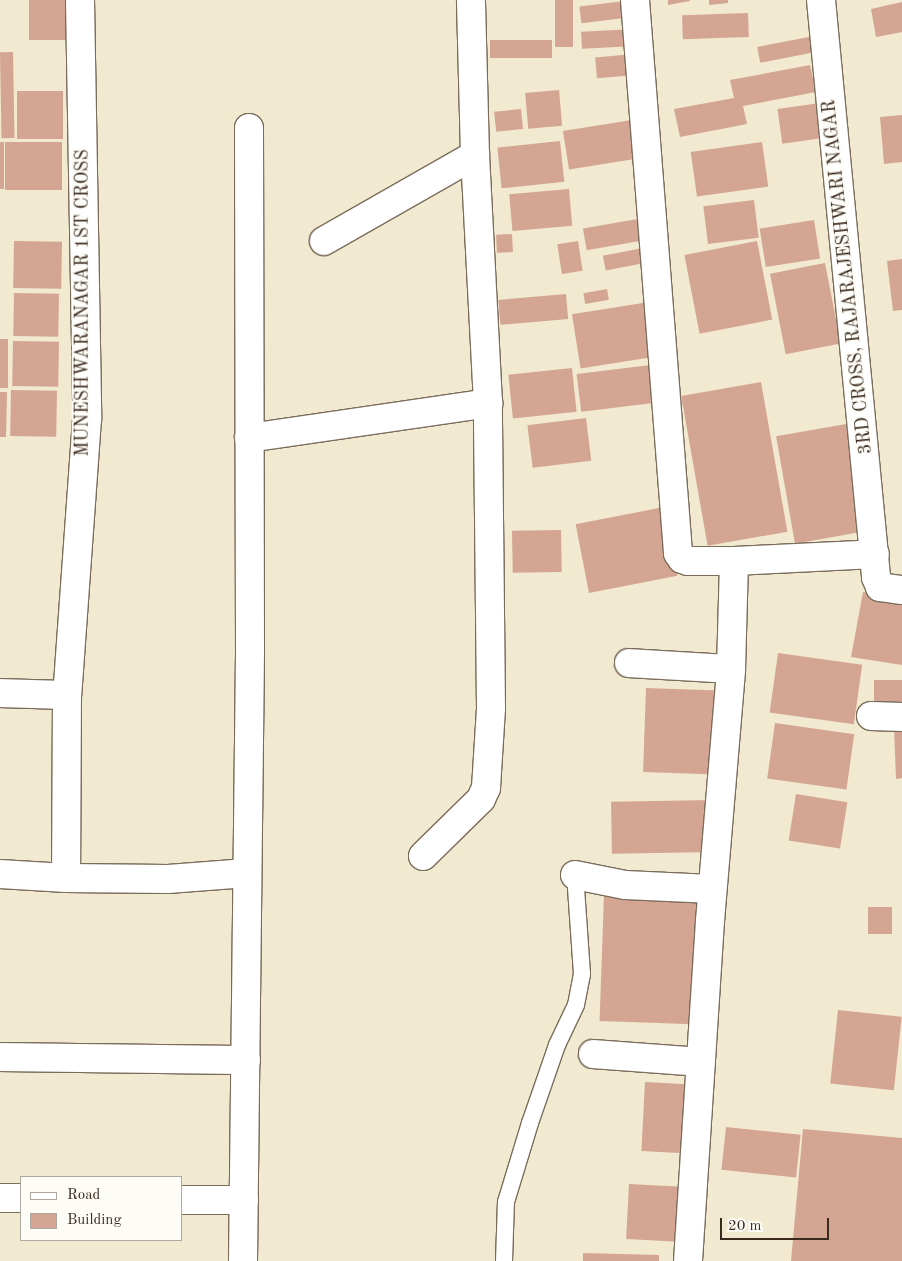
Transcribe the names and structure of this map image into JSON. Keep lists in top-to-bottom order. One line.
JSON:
{"streets":{"street":["3RD CROSS, RAJARAJESHWARI NAGAR","MUNESHWARANAGAR 1ST CROSS"]},"legend":["Road","Building"],"scale_bar":"20 m"}
